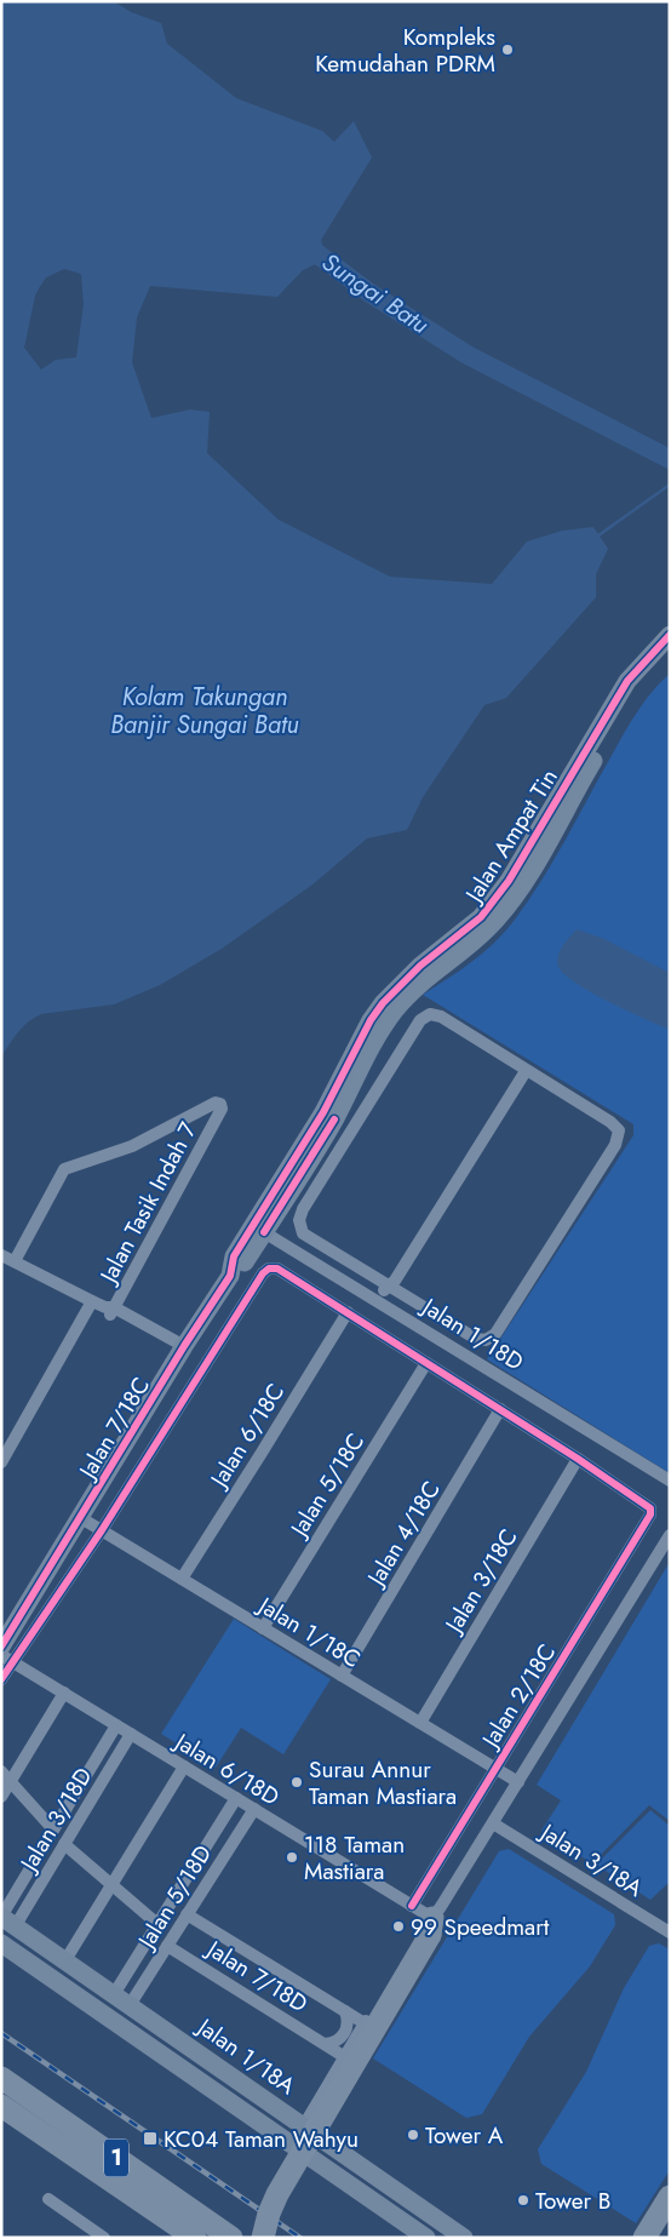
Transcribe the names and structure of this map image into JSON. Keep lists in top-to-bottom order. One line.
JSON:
{"streets":{"highway":["1"],"street":["Jalan Ampat Tin","Jalan Tasik Indah 7","Jalan 1/18D","Jalan 7/18C","Jalan 6/18C","Jalan 5/18C","Jalan 4/18C","Jalan 3/18C","Jalan 1/18C","Jalan 2/18C","Jalan 6/18D","Jalan 3/18D","Jalan 3/18A","Jalan 5/18D","Jalan 7/18D","Jalan 1/18A"]},"crossings":[["Jalan Ampat Tin","Jalan 1/18D"],["Jalan Ampat Tin","Jalan 7/18C"],["Jalan 1/18D","Jalan 7/18C"],["Jalan 7/18C","Jalan 6/18C"],["Jalan 7/18C","Jalan 1/18C"],["Jalan 6/18C","Jalan 1/18C"],["Jalan 5/18C","Jalan 1/18C"],["Jalan 4/18C","Jalan 1/18C"],["Jalan 3/18C","Jalan 1/18C"],["Jalan 3/18C","Jalan 2/18C"],["Jalan 1/18C","Jalan 2/18C"],["Jalan 2/18C","Jalan 6/18D"],["Jalan 6/18D","Jalan 3/18D"],["Jalan 6/18D","Jalan 5/18D"],["Jalan 3/18D","Jalan 1/18A"],["Jalan 5/18D","Jalan 7/18D"],["Jalan 5/18D","Jalan 1/18A"]],"water":["Sungai Batu","Kolam Takungan Banjir Sungai Batu"],"places":{"other":["Kompleks Kemudahan PDRM","Surau Annur Taman Mastiara","118 Taman Mastiara","99 Speedmart","Tower A","Tower B"],"transit":["KC04 Taman Wahyu"]}}
